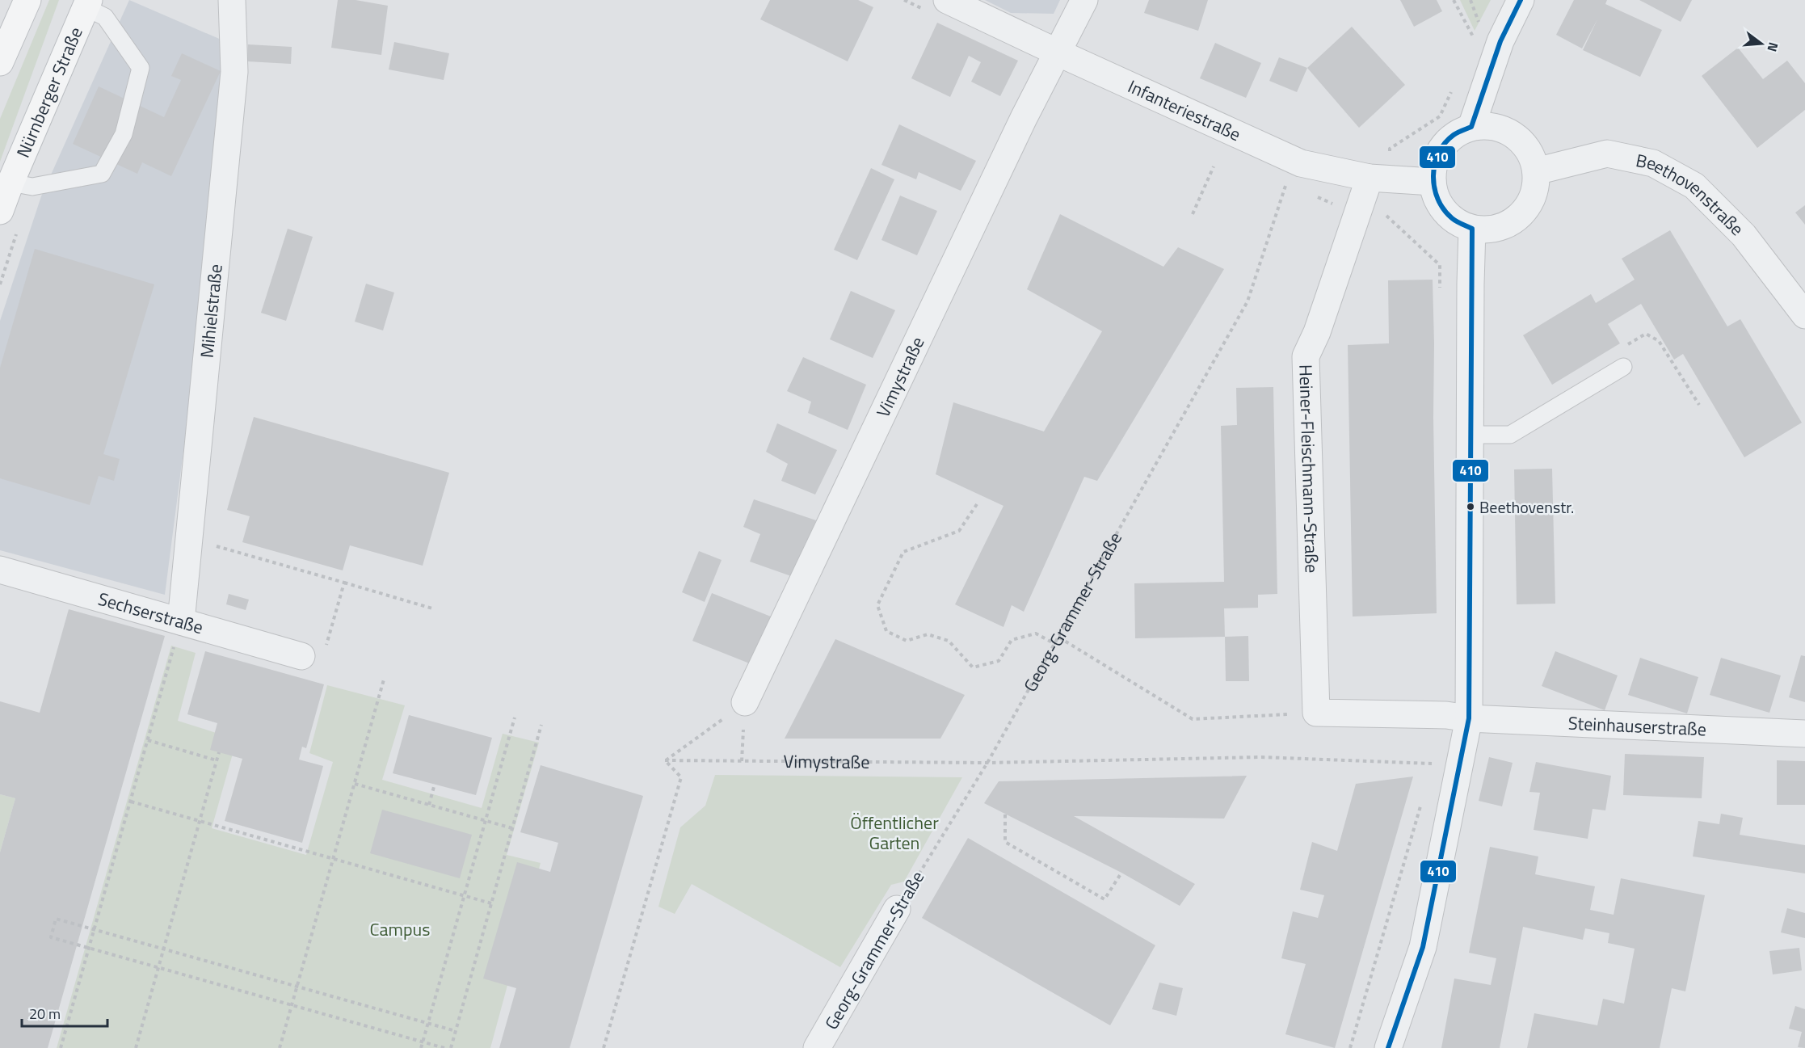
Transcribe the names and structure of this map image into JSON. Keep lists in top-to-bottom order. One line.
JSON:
{"streets":{"main road":["Nürnberger Straße"],"street":["Infanteriestraße","Beethovenstraße","Mihielstraße","Vimystraße","Heiner-Fleischmann-Straße","Georg-Grammer-Straße","Sechserstraße","Steinhauserstraße"]},"crossings":[["Infanteriestraße","Beethovenstraße"],["Infanteriestraße","Vimystraße"],["Infanteriestraße","Heiner-Fleischmann-Straße"],["Infanteriestraße","Georg-Grammer-Straße"],["Mihielstraße","Sechserstraße"],["Vimystraße","Georg-Grammer-Straße"]],"parks":["Öffentlicher Garten","Campus"],"places":["Beethovenstr."],"lines":["transit line 410"],"scale_bar":"20 m","north":"right"}
